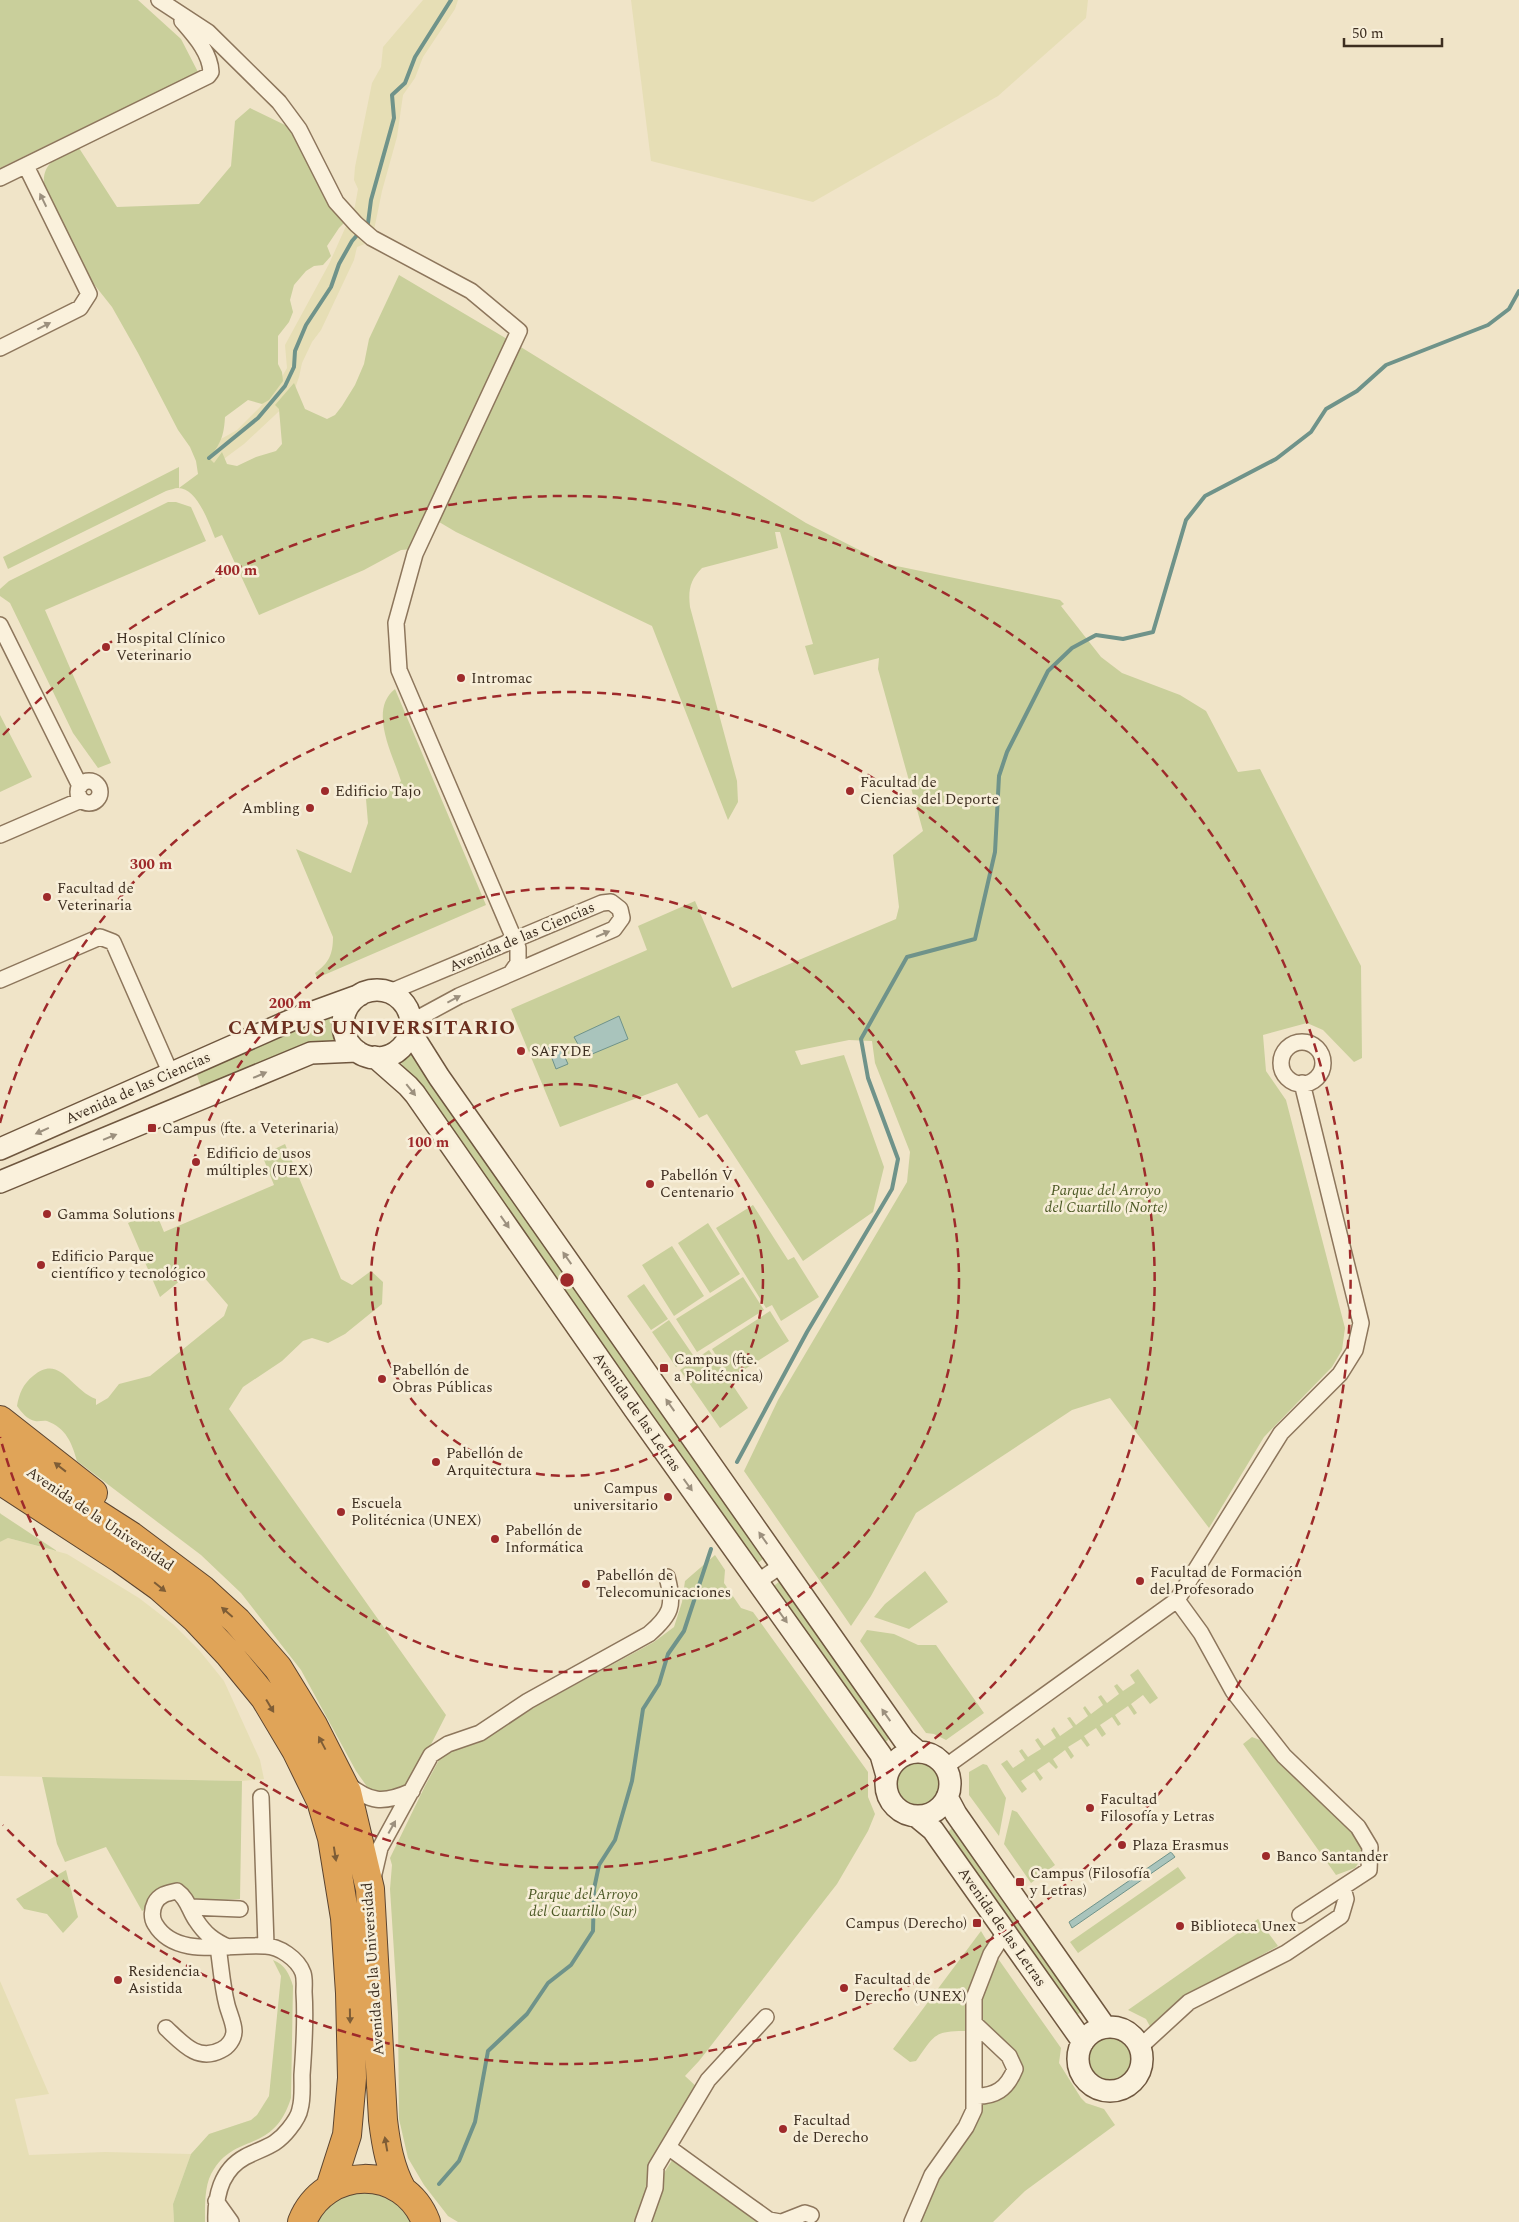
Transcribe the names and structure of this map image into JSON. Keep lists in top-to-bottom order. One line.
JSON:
{"streets":{"highway":["Avenida de la Universidad"],"main road":["Avenida de las Ciencias","Avenida de las Letras"]},"crossings":[["Avenida de las Ciencias","Avenida de las Letras"]],"districts":["CAMPUS UNIVERSITARIO"],"parks":["Parque del Arroyo del Cuartillo (Norte)","Parque del Arroyo del Cuartillo (Sur)"],"places":{"other":["Hospital Clínico Veterinario","Intromac","Edificio Tajo","Facultad de Ciencias del Deporte","Ambling","Facultad de Veterinaria","SAFYDE","Edificio de usos múltiples (UEX)","Pabellón V Centenario","Gamma Solutions","Edificio Parque científico y tecnológico","Pabellón de Obras Públicas","Pabellón de Arquitectura","Campus universitario","Escuela Politécnica (UNEX)","Pabellón de Informática","Facultad de Formación del Profesorado","Pabellón de Telecomunicaciones","Facultad Filosofía y Letras","Plaza Erasmus","Banco Santander","Biblioteca Unex","Residencia Asistida","Facultad de Derecho (UNEX)","Facultad de Derecho"],"transit":["Campus (fte. a Veterinaria)","Campus (fte. a Politécnica)","Campus (Filosofía y Letras)","Campus (Derecho)"]},"scale_bar":"50 m","rings":["400 m","300 m","200 m","100 m"]}
